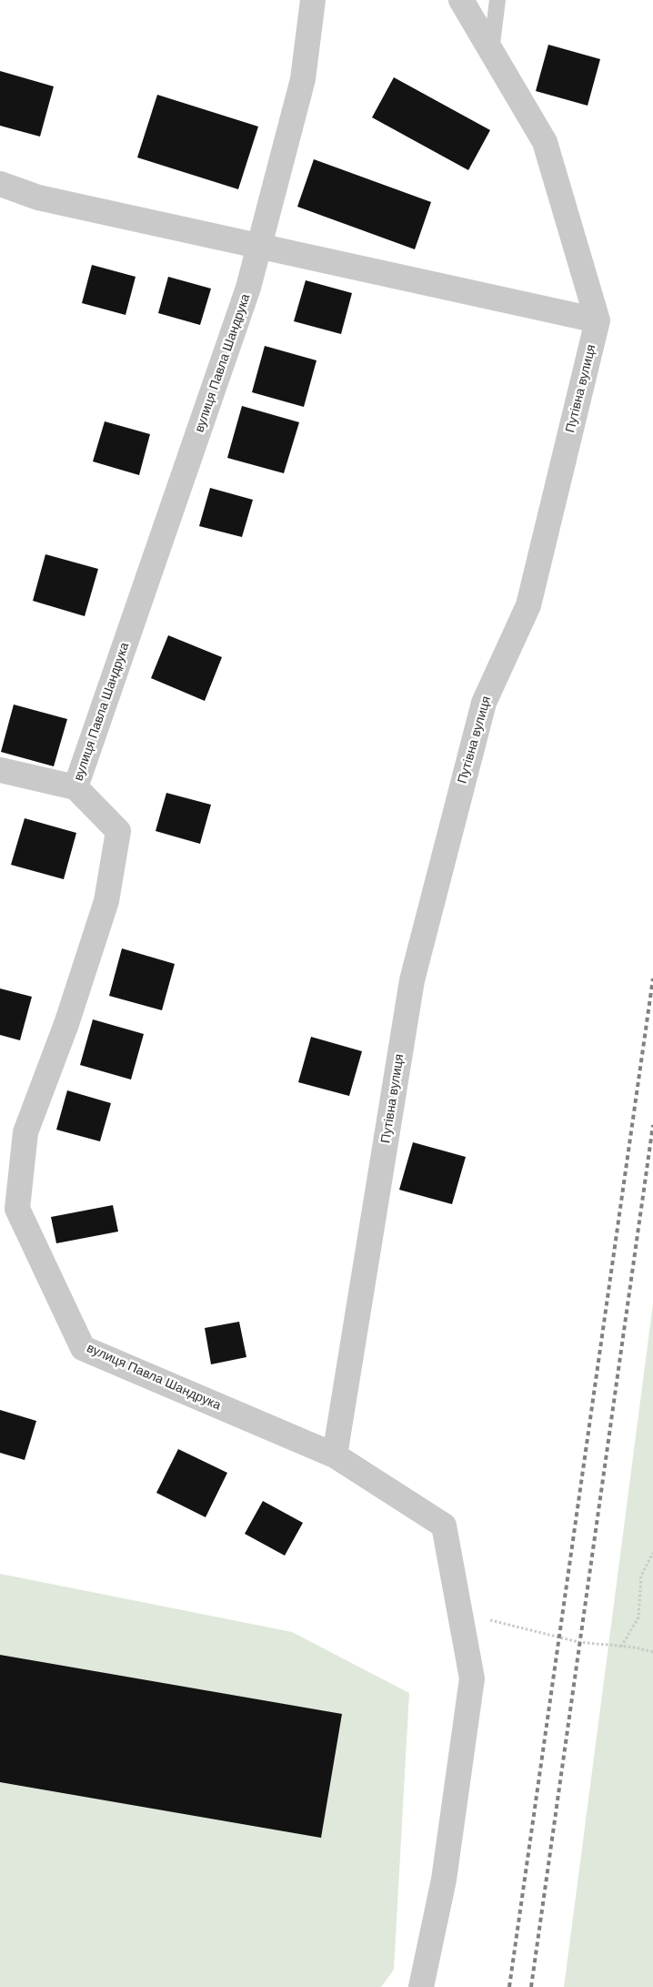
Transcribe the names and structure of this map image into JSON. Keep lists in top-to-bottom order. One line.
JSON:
{"streets":{"street":["вулиця Павла Шандрука","Путівна вулиця"]},"crossings":[["вулиця Павла Шандрука","Путівна вулиця"]]}
